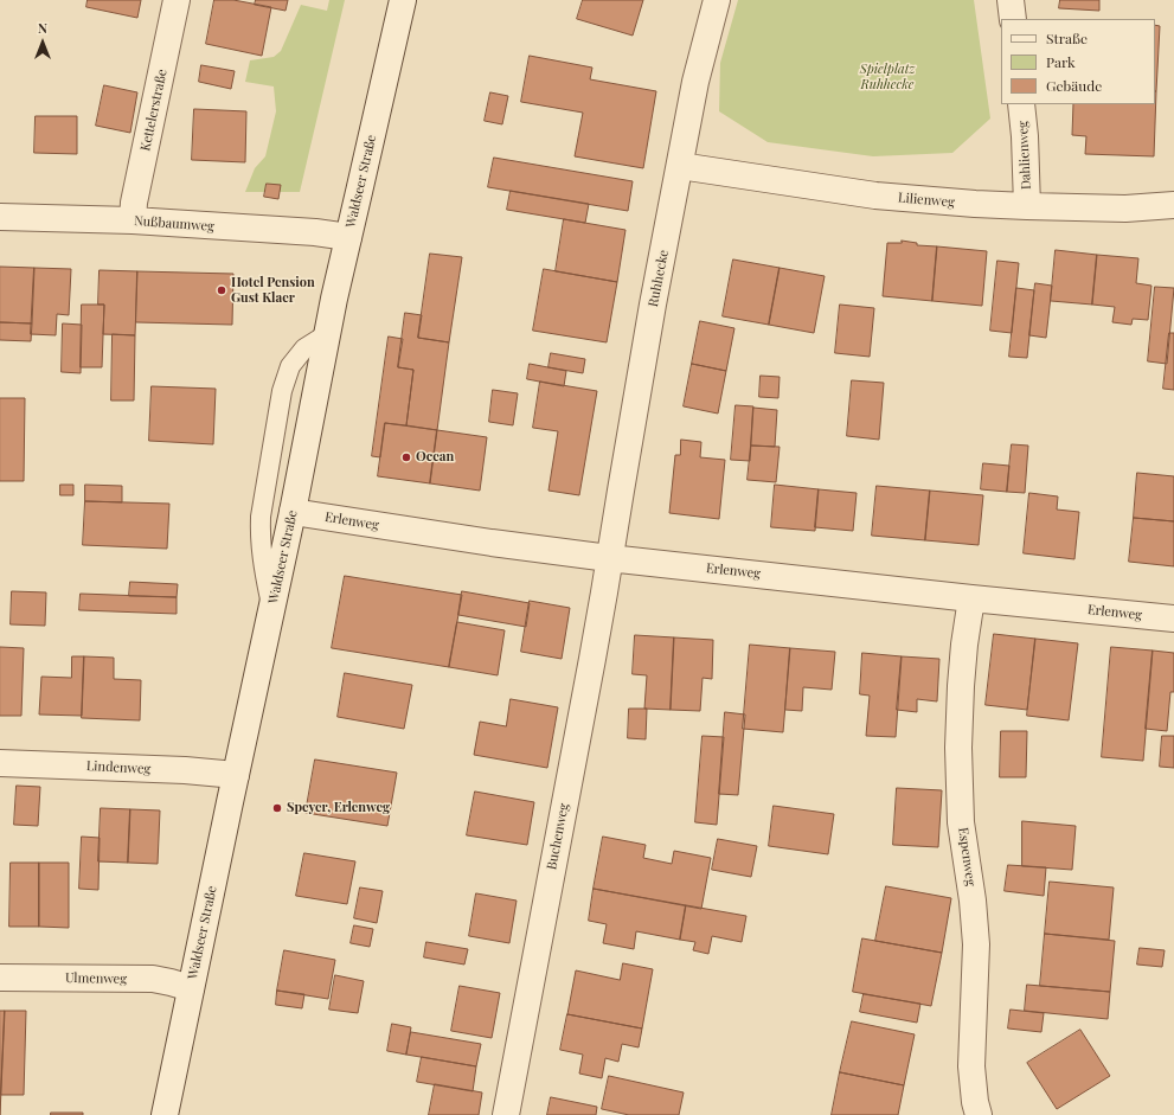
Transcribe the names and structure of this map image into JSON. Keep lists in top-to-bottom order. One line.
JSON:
{"streets":{"street":["Kettelerstraße","Dahlienweg","Waldseer Straße","Lilienweg","Nußbaumweg","Ruhhecke","Erlenweg","Lindenweg","Buchenweg","Espenweg","Ulmenweg"]},"crossings":[["Kettelerstraße","Nußbaumweg"],["Dahlienweg","Lilienweg"],["Waldseer Straße","Nußbaumweg"],["Waldseer Straße","Erlenweg"],["Waldseer Straße","Lindenweg"],["Waldseer Straße","Ulmenweg"],["Lilienweg","Ruhhecke"],["Ruhhecke","Erlenweg"],["Ruhhecke","Buchenweg"],["Erlenweg","Buchenweg"],["Erlenweg","Espenweg"]],"parks":["Spielplatz Ruhhecke"],"places":["Hotel Pension Gust Klaer","Ocean","Speyer, Erlenweg"],"legend":["Straße","Park","Gebäude"],"north":"top"}
